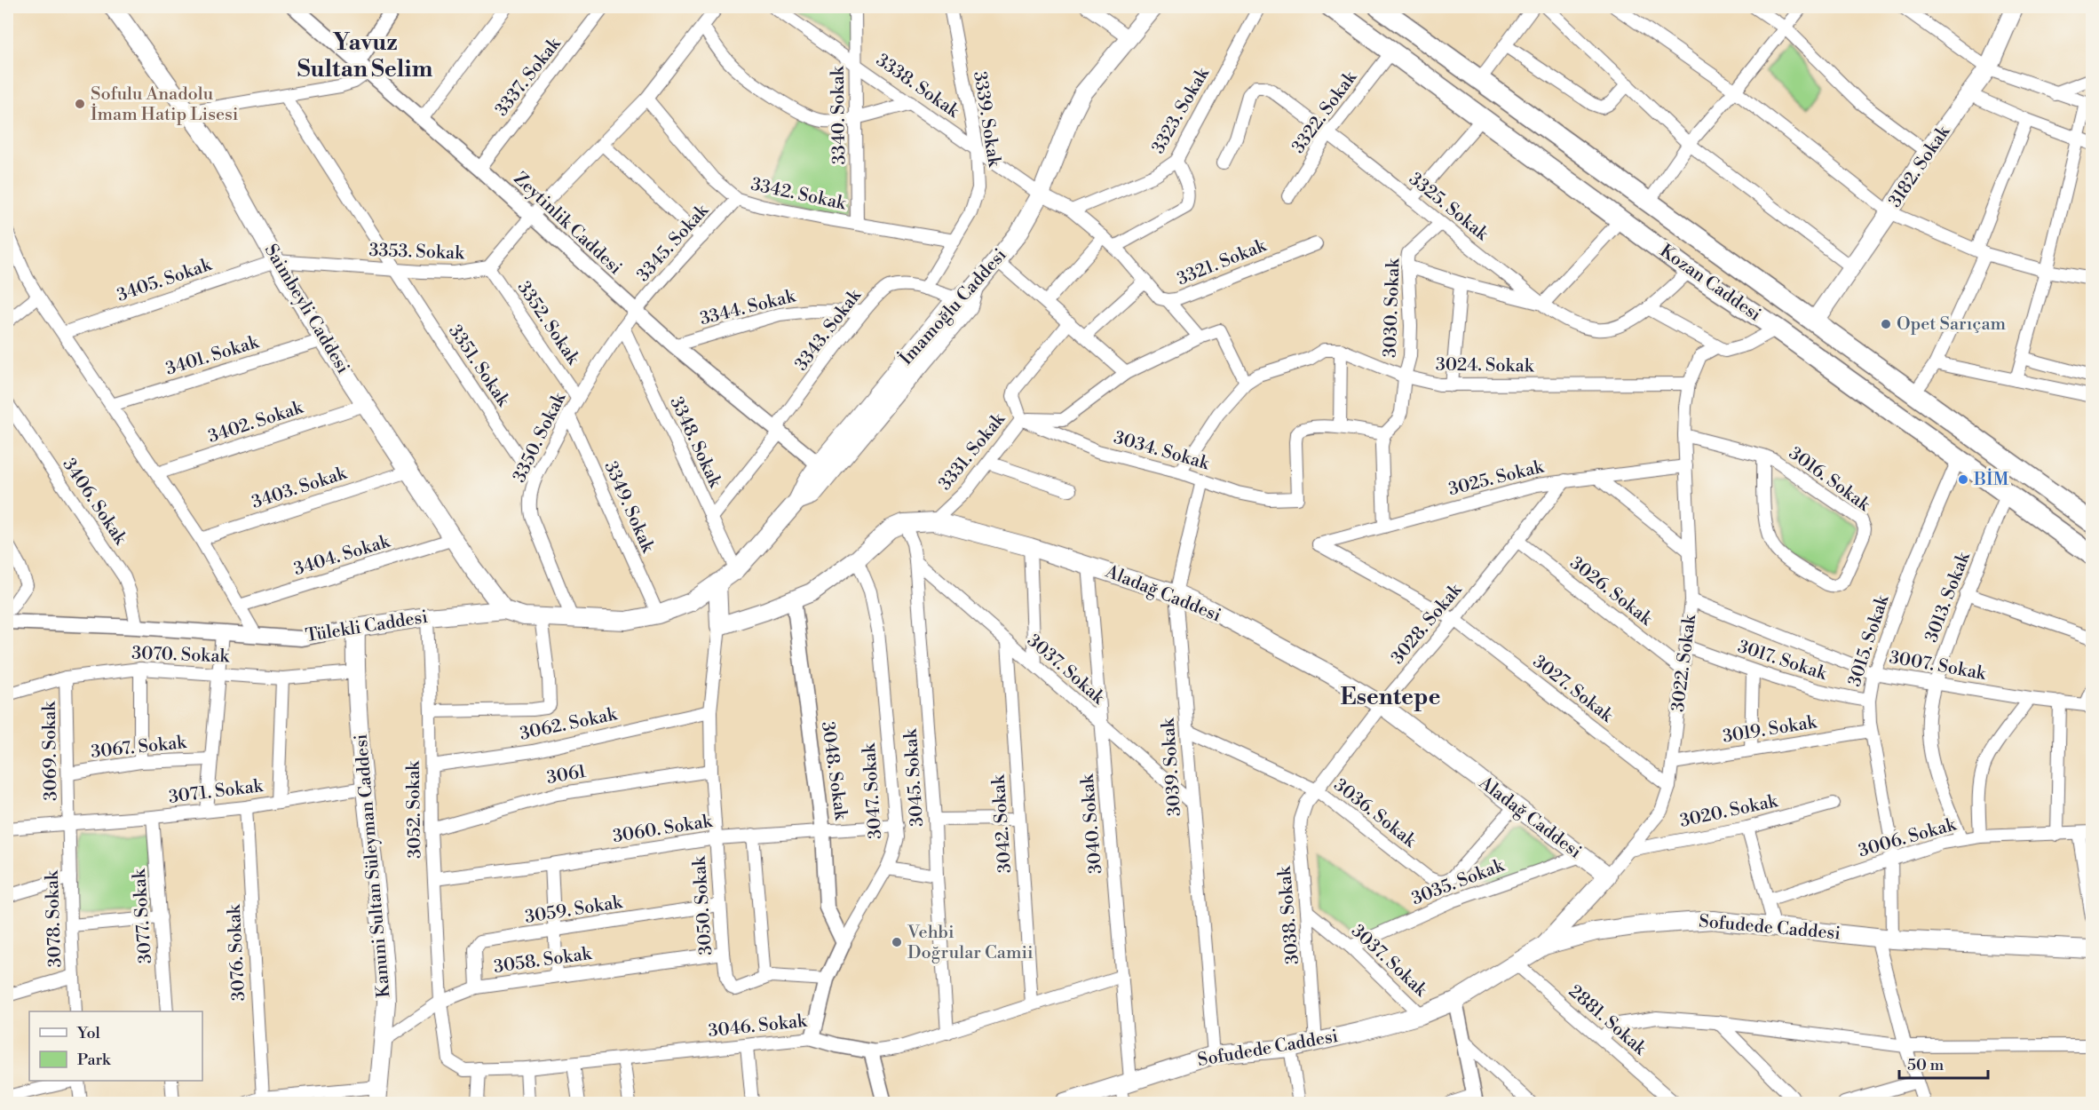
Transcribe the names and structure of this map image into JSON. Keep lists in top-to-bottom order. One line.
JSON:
{"streets":{"highway":["Kozan Caddesi"],"main road":["3182. Sokak","İmamoğlu Caddesi","Saimbeyli Caddesi","Aladağ Caddesi","Tülekli Caddesi","3022. Sokak","Kanuni Sultan Süleyman Caddesi","Sofudede Caddesi"],"street":["3337. Sokak","3338. Sokak","3323. Sokak","3322. Sokak","3340. Sokak","3339. Sokak","3342. Sokak","3325. Sokak","Zeytinlik Caddesi","3345. Sokak","3353. Sokak","3321. Sokak","3405. Sokak","3344. Sokak","3030. Sokak","3352. Sokak","3343. Sokak","3401. Sokak","3351. Sokak","3024. Sokak","3402. Sokak","3350. Sokak","3348. Sokak","3034. Sokak","3331. Sokak","3025. Sokak","3016. Sokak","3403. Sokak","3406. Sokak","3349. Sokak","3404. Sokak","3026. Sokak","3013. Sokak","3028. Sokak","3015. Sokak","3070. Sokak","3017. Sokak","3007. Sokak","3037. Sokak","3027. Sokak","3062. Sokak","3019. Sokak","3067. Sokak","3069. Sokak","3039. Sokak","3048. Sokak","3061","3045. Sokak","3047. Sokak","3071. Sokak","3052. Sokak","3020. Sokak","3036. Sokak","3042. Sokak","3040. Sokak","3060. Sokak","3006. Sokak","3035. Sokak","3050. Sokak","3059. Sokak","3038. Sokak","3077. Sokak","3078. Sokak","3076. Sokak","3058. Sokak","2881. Sokak","3046. Sokak"]},"crossings":[["3337. Sokak","Zeytinlik Caddesi"],["3338. Sokak","3323. Sokak"],["3338. Sokak","3340. Sokak"],["3338. Sokak","3339. Sokak"],["3338. Sokak","3342. Sokak"],["3338. Sokak","3321. Sokak"],["3338. Sokak","İmamoğlu Caddesi"],["3322. Sokak","3325. Sokak"],["3322. Sokak","Kozan Caddesi"],["3340. Sokak","3339. Sokak"],["3340. Sokak","3342. Sokak"],["3339. Sokak","3342. Sokak"],["3339. Sokak","3343. Sokak"],["3182. Sokak","Kozan Caddesi"],["3342. Sokak","3345. Sokak"],["3342. Sokak","3353. Sokak"],["3325. Sokak","Kozan Caddesi"],["3325. Sokak","3030. Sokak"],["Zeytinlik Caddesi","3345. Sokak"],["Zeytinlik Caddesi","3353. Sokak"],["Zeytinlik Caddesi","İmamoğlu Caddesi"],["Zeytinlik Caddesi","3344. Sokak"],["Zeytinlik Caddesi","3343. Sokak"],["Zeytinlik Caddesi","3350. Sokak"],["3345. Sokak","3350. Sokak"],["3353. Sokak","3405. Sokak"],["3353. Sokak","Saimbeyli Caddesi"],["3353. Sokak","3352. Sokak"],["3353. Sokak","3351. Sokak"],["3405. Sokak","Saimbeyli Caddesi"],["Kozan Caddesi","3013. Sokak"],["Kozan Caddesi","3015. Sokak"],["İmamoğlu Caddesi","3343. Sokak"],["İmamoğlu Caddesi","3348. Sokak"],["İmamoğlu Caddesi","Tülekli Caddesi"],["3344. Sokak","3343. Sokak"],["3030. Sokak","3024. Sokak"],["Saimbeyli Caddesi","3401. Sokak"],["Saimbeyli Caddesi","3402. Sokak"],["Saimbeyli Caddesi","3403. Sokak"],["Saimbeyli Caddesi","3404. Sokak"],["Saimbeyli Caddesi","Tülekli Caddesi"],["3352. Sokak","3350. Sokak"],["3343. Sokak","3348. Sokak"],["3351. Sokak","3350. Sokak"],["3024. Sokak","3022. Sokak"],["3350. Sokak","3348. Sokak"],["3350. Sokak","3349. Sokak"],["3350. Sokak","Tülekli Caddesi"],["3034. Sokak","3331. Sokak"],["3034. Sokak","3039. Sokak"],["3331. Sokak","Aladağ Caddesi"],["3025. Sokak","3028. Sokak"],["3025. Sokak","3022. Sokak"],["3025. Sokak","3027. Sokak"],["3016. Sokak","3022. Sokak"],["3406. Sokak","Tülekli Caddesi"],["3349. Sokak","Tülekli Caddesi"],["3026. Sokak","3028. Sokak"],["3026. Sokak","3022. Sokak"],["Aladağ Caddesi","3028. Sokak"],["Aladağ Caddesi","3022. Sokak"],["Aladağ Caddesi","3039. Sokak"],["Aladağ Caddesi","3048. Sokak"],["Aladağ Caddesi","3045. Sokak"],["Aladağ Caddesi","3047. Sokak"],["Aladağ Caddesi","3036. Sokak"],["Aladağ Caddesi","3040. Sokak"],["Aladağ Caddesi","3035. Sokak"],["Aladağ Caddesi","3050. Sokak"],["3013. Sokak","3007. Sokak"],["3013. Sokak","3006. Sokak"],["3028. Sokak","3027. Sokak"],["3028. Sokak","3036. Sokak"],["3028. Sokak","3038. Sokak"],["Tülekli Caddesi","3062. Sokak"],["Tülekli Caddesi","3052. Sokak"],["Tülekli Caddesi","Kanuni Sultan Süleyman Caddesi"],["3015. Sokak","3017. Sokak"],["3015. Sokak","3007. Sokak"],["3015. Sokak","3019. Sokak"],["3015. Sokak","3006. Sokak"],["3015. Sokak","Sofudede Caddesi"],["3070. Sokak","3069. Sokak"],["3070. Sokak","Kanuni Sultan Süleyman Caddesi"],["3017. Sokak","3022. Sokak"],["3022. Sokak","3007. Sokak"],["3022. Sokak","3027. Sokak"],["3022. Sokak","3019. Sokak"],["3022. Sokak","3020. Sokak"],["3022. Sokak","Sofudede Caddesi"],["3037. Sokak","3039. Sokak"],["3037. Sokak","3045. Sokak"],["3037. Sokak","3042. Sokak"],["3037. Sokak","3040. Sokak"],["3037. Sokak","3035. Sokak"],["3037. Sokak","3038. Sokak"],["3037. Sokak","Sofudede Caddesi"],["3062. Sokak","3052. Sokak"],["3062. Sokak","3050. Sokak"],["3067. Sokak","3069. Sokak"],["3069. Sokak","3071. Sokak"],["3069. Sokak","3078. Sokak"],["3039. Sokak","3036. Sokak"],["3039. Sokak","Sofudede Caddesi"],["3048. Sokak","3047. Sokak"],["3048. Sokak","3060. Sokak"],["3061","3052. Sokak"],["3061","3050. Sokak"],["3045. Sokak","3046. Sokak"],["3047. Sokak","3060. Sokak"],["3047. Sokak","3050. Sokak"],["3047. Sokak","3046. Sokak"],["3071. Sokak","Kanuni Sultan Süleyman Caddesi"],["3071. Sokak","3077. Sokak"],["3071. Sokak","3078. Sokak"],["3071. Sokak","3076. Sokak"],["3052. Sokak","3060. Sokak"],["3052. Sokak","3058. Sokak"],["3052. Sokak","3046. Sokak"],["3036. Sokak","3038. Sokak"],["3042. Sokak","3046. Sokak"],["3040. Sokak","Sofudede Caddesi"],["3040. Sokak","3046. Sokak"],["3060. Sokak","3050. Sokak"],["Kanuni Sultan Süleyman Caddesi","3058. Sokak"],["3050. Sokak","3059. Sokak"],["3050. Sokak","3058. Sokak"],["3059. Sokak","3058. Sokak"],["3038. Sokak","Sofudede Caddesi"],["Sofudede Caddesi","2881. Sokak"],["3058. Sokak","3046. Sokak"]],"districts":["Yavuz Sultan Selim","Esentepe"],"places":["Sofulu Anadolu İmam Hatip Lisesi","Opet Sarıçam","BİM","Vehbi Doğrular Camii"],"legend":["Yol","Park"],"scale_bar":"50 m"}
